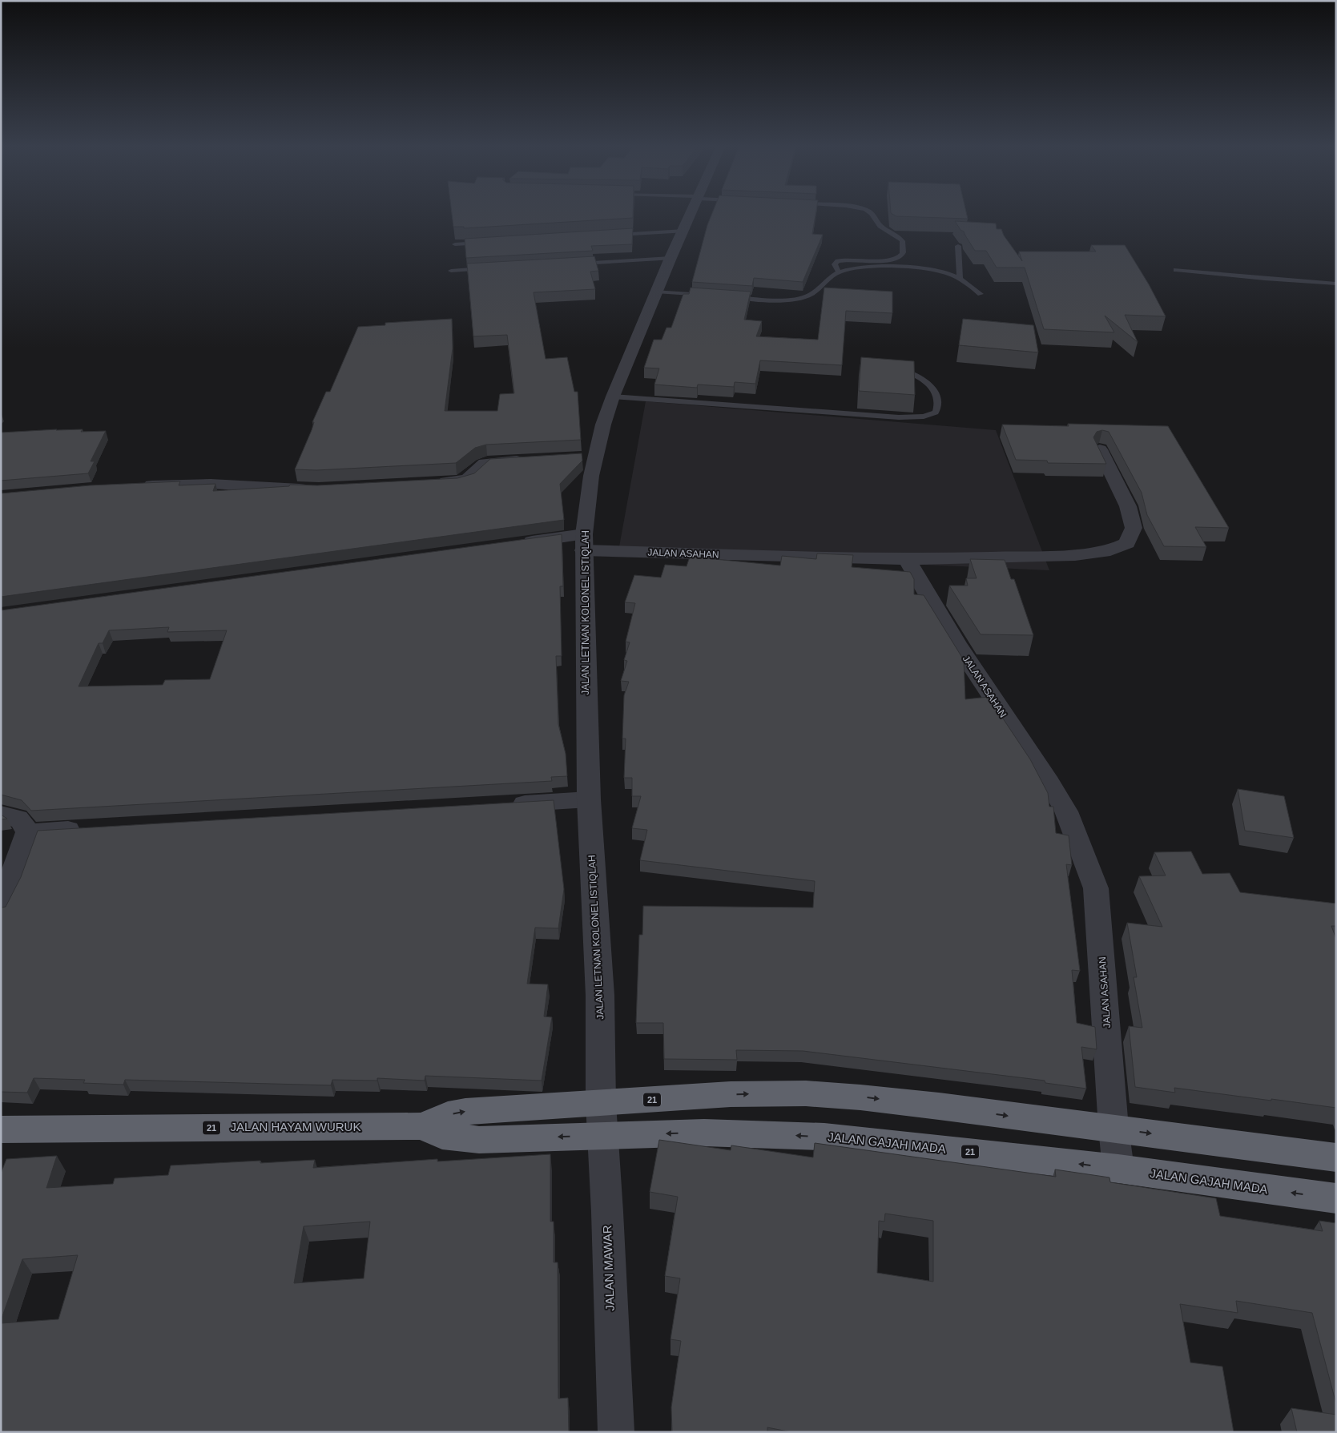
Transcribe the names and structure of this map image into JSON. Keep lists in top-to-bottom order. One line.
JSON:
{"streets":{"highway":["21","JALAN HAYAM WURUK","JALAN GAJAH MADA"],"street":["JALAN ASAHAN","JALAN LETNAN KOLONEL ISTIQLAH","JALAN MAWAR"]},"crossings":[["JALAN ASAHAN","JALAN LETNAN KOLONEL ISTIQLAH"],["JALAN ASAHAN","21"],["JALAN ASAHAN","JALAN GAJAH MADA"],["JALAN LETNAN KOLONEL ISTIQLAH","21"],["JALAN LETNAN KOLONEL ISTIQLAH","JALAN HAYAM WURUK"],["JALAN LETNAN KOLONEL ISTIQLAH","JALAN MAWAR"],["21","JALAN HAYAM WURUK"],["21","JALAN MAWAR"],["JALAN HAYAM WURUK","JALAN GAJAH MADA"],["JALAN HAYAM WURUK","JALAN MAWAR"],["JALAN GAJAH MADA","JALAN MAWAR"]]}
